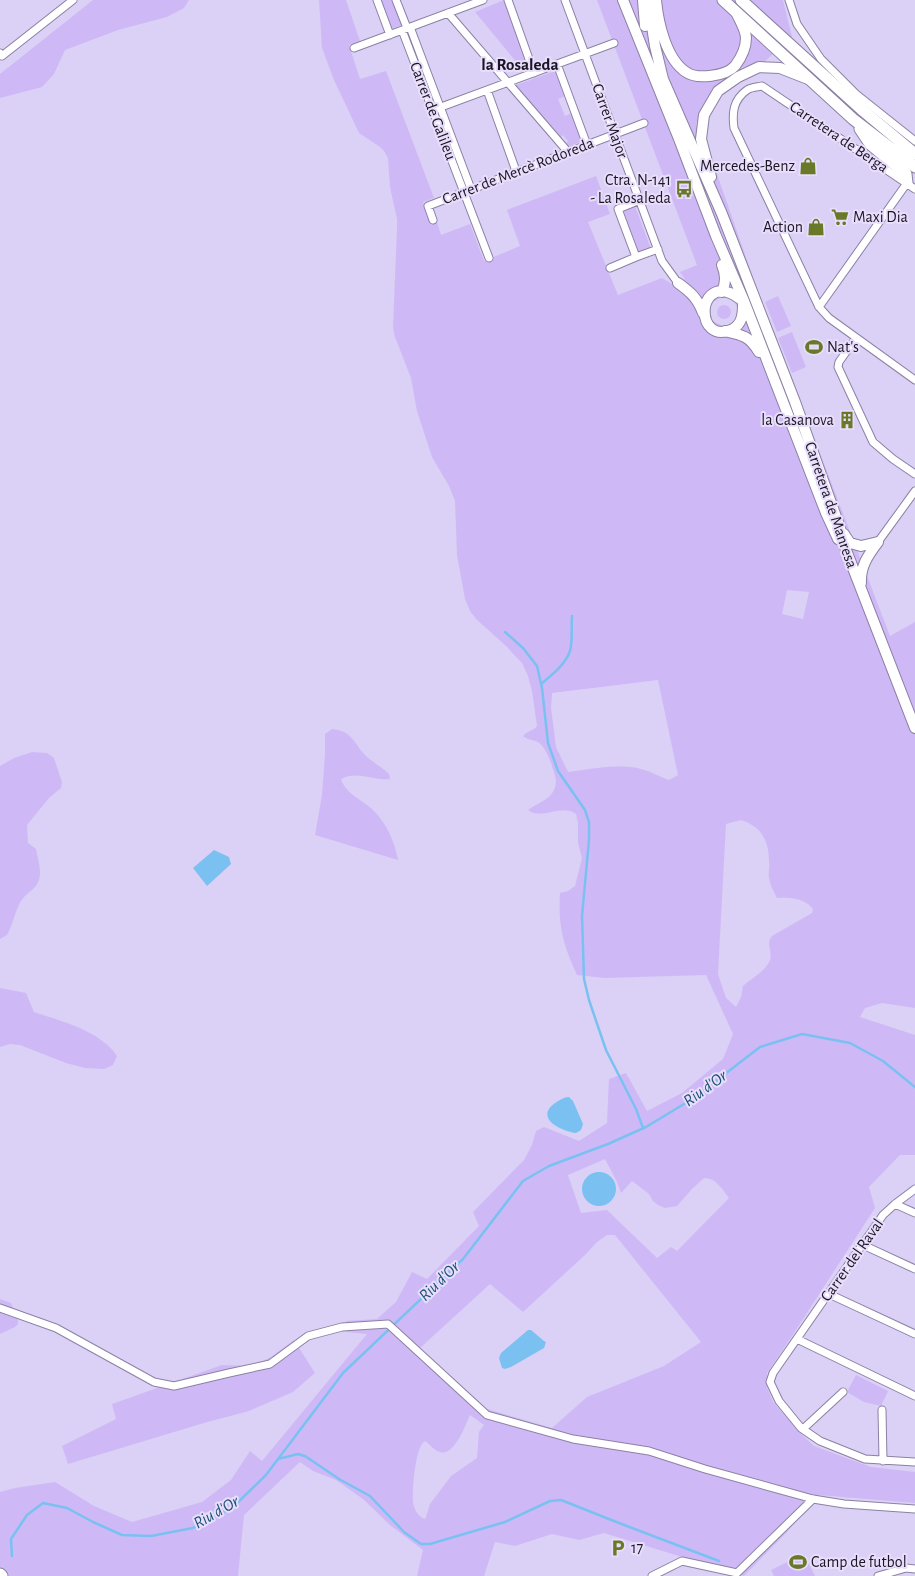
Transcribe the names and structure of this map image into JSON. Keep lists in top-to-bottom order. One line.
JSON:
{"streets":{"main road":["Carretera de Manresa"],"street":["Carrer de Galileu","Carrer Major","Carretera de Berga","Carrer de Mercè Rodoreda","Carrer del Raval"]},"crossings":[["Carrer de Galileu","Carrer de Mercè Rodoreda"],["Carrer Major","Carrer de Mercè Rodoreda"]],"districts":["la Rosaleda"],"water":["Riu d'Or"],"places":{"shop":["Mercedes-Benz","Action"],"bus stop":["Ctra. N-141 - La Rosaleda"],"supermarket":["Maxi Dia"],"sports":["Nat's","Camp de futbol"],"building":["la Casanova"],"parking":["17"]}}
